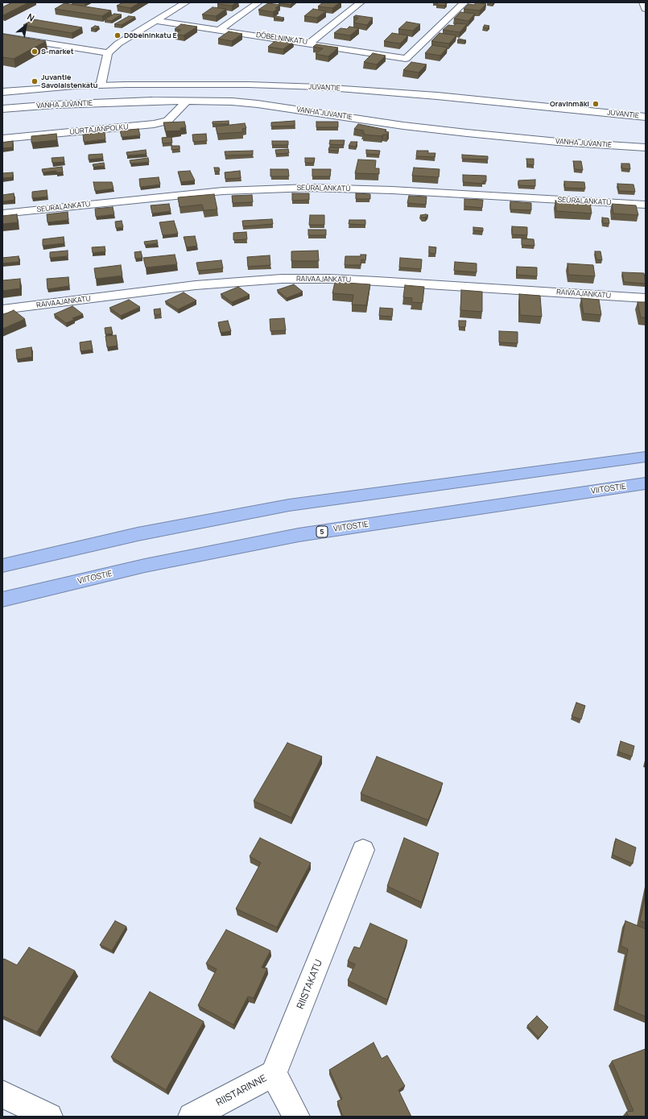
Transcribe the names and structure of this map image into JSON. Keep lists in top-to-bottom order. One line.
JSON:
{"streets":{"highway":["VIITOSTIE","5"],"street":["DÖBELNINKATU","JUVANTIE","VANHA JUVANTIE","UURTAJANPOLKU","SEURALANKATU","RAIVAAJANKATU","RIISTAKATU","RIISTARINNE"]},"crossings":[["VANHA JUVANTIE","UURTAJANPOLKU"],["RIISTAKATU","RIISTARINNE"]],"places":["Döbelninkatu E","S-market","Juvantie Savolaistenkatu","Oravinmäki"],"north":"top right"}
